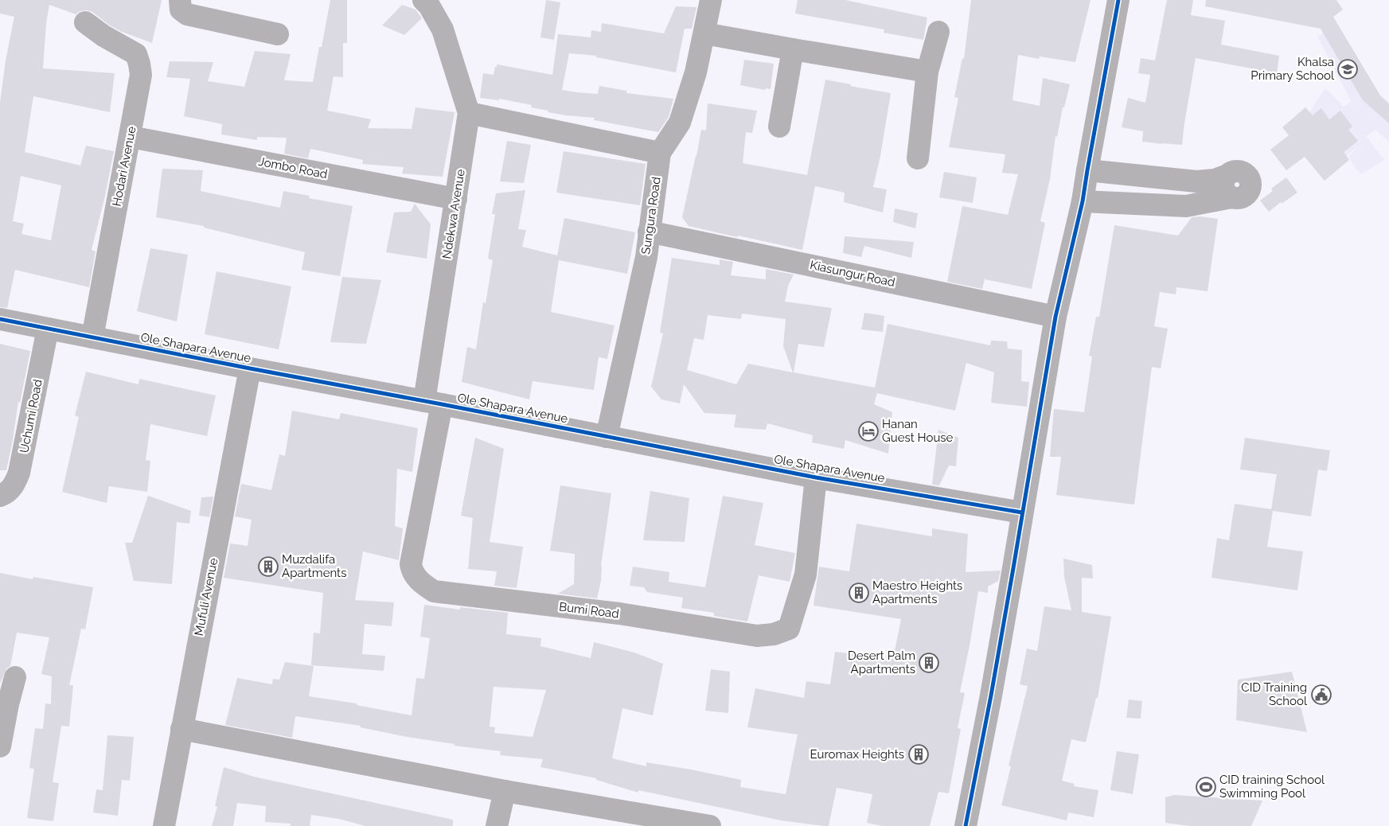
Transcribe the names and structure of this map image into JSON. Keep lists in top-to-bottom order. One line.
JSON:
{"streets":{"street":["Hodari Avenue","Jombo Road","Ndekwa Avenue","Sungura Road","Kiasungur Road","Ole Shapara Avenue","Uchumi Road","Mufuli Avenue","Bumi Road"]},"crossings":[["Hodari Avenue","Jombo Road"],["Hodari Avenue","Ole Shapara Avenue"],["Jombo Road","Ndekwa Avenue"],["Ndekwa Avenue","Ole Shapara Avenue"],["Ndekwa Avenue","Bumi Road"],["Sungura Road","Kiasungur Road"],["Sungura Road","Ole Shapara Avenue"],["Ole Shapara Avenue","Uchumi Road"],["Ole Shapara Avenue","Mufuli Avenue"],["Ole Shapara Avenue","Bumi Road"]],"places":{"school or university":["Khalsa Primary School"],"hotel":["Hanan Guest House"],"building":["Muzdalifa Apartments","Maestro Heights Apartments","Desert Palm Apartments","Euromax Heights"],"public building":["CID Training School"],"sports":["CID training School Swimming Pool"]}}
